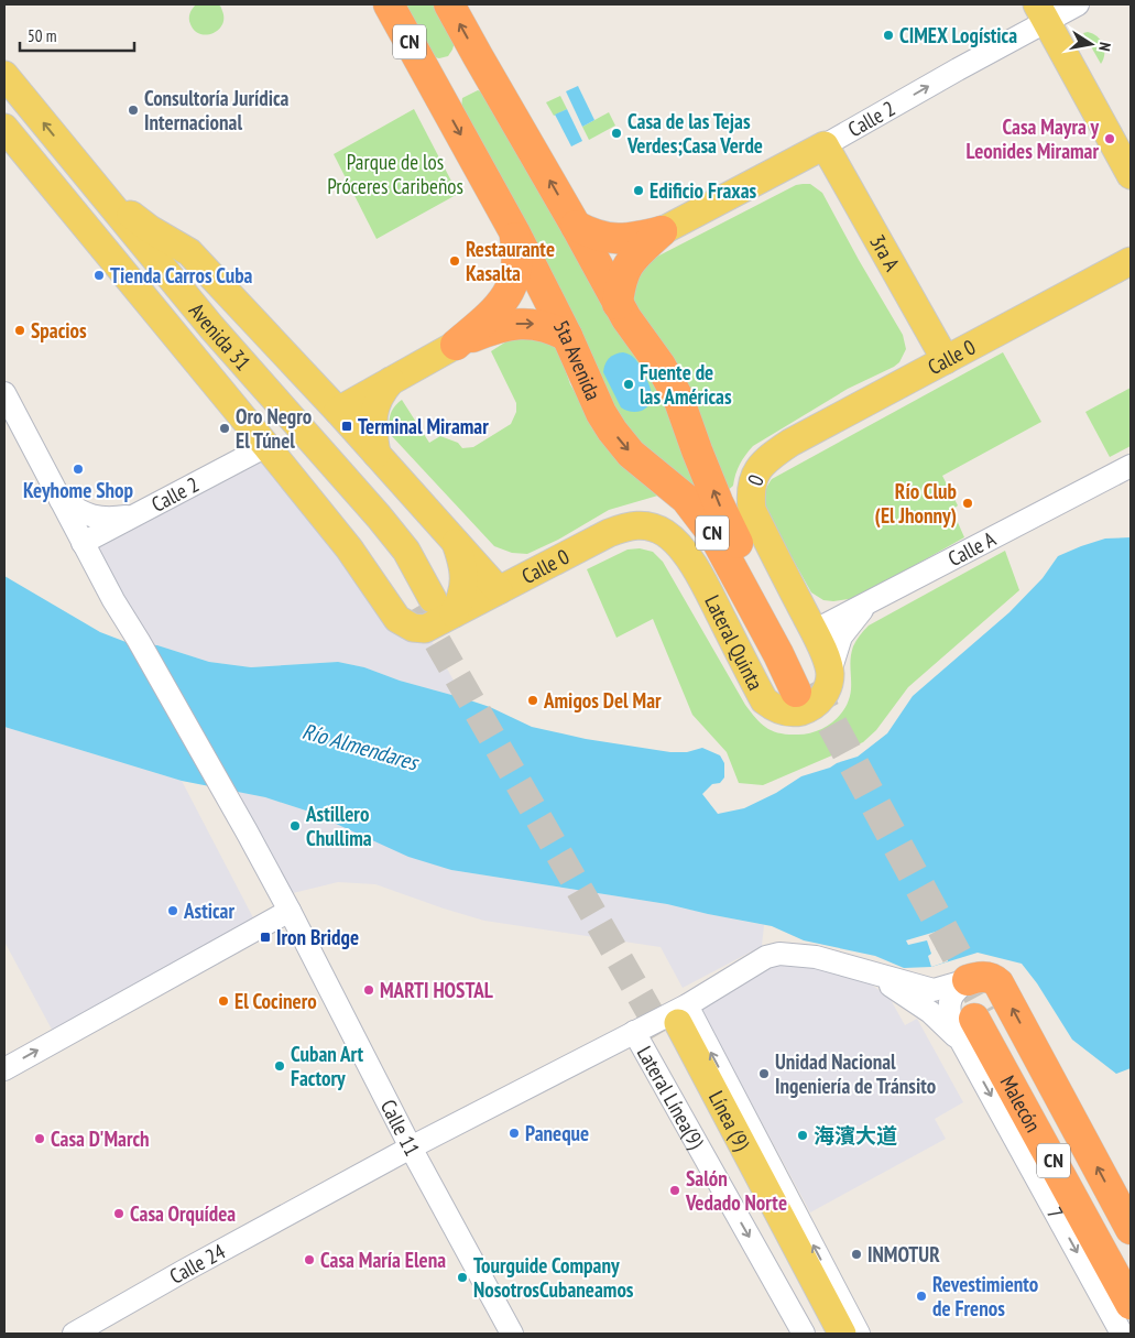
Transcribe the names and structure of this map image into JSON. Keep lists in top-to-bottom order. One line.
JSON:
{"streets":{"highway":["CN","5ta Avenida","Malecón"],"main road":["Calle 2","3ra A","Avenida 31","Calle 0","0","Lateral Quinta","Línea (9)"],"street":["Calle A","Lateral Línea(9)","Calle 11","7","Calle 24"]},"crossings":[["CN","5ta Avenida"],["CN","Lateral Quinta"],["Calle 2","3ra A"],["Calle 2","Calle 0"],["Calle 2","Calle 11"],["3ra A","Calle 0"],["Avenida 31","Calle 0"],["Calle 0","0"],["Calle 0","Lateral Quinta"],["5ta Avenida","Lateral Quinta"],["0","Calle A"],["Lateral Línea(9)","Calle 24"],["Malecón","7"],["Calle 11","Calle 24"]],"one_way":["Calle 2","7"],"water":["Río Almendares"],"parks":["Parque de los Próceres Caribeños"],"places":{"other":["CIMEX Logística","Consultoría Jurídica Internacional","Casa de las Tejas Verdes;Casa Verde","Casa Mayra y Leonides Miramar","Edificio Fraxas","Restaurante Kasalta","Tienda Carros Cuba","Spacios","Fuente de las Américas","Oro Negro El Túnel","Keyhome Shop","Río Club (El Jhonny)","Amigos Del Mar","Astillero Chullima","Asticar","MARTI HOSTAL","El Cocinero","Cuban Art Factory","Unidad Nacional Ingeniería de Tránsito","Paneque","海濱大道","Casa D'March","Salón Vedado Norte","Casa Orquídea","INMOTUR","Casa María Elena","Tourguide Company NosotrosCubaneamos","Revestimiento de Frenos"],"transit":["Terminal Miramar","Iron Bridge"]},"scale_bar":"50 m","north":"right"}
